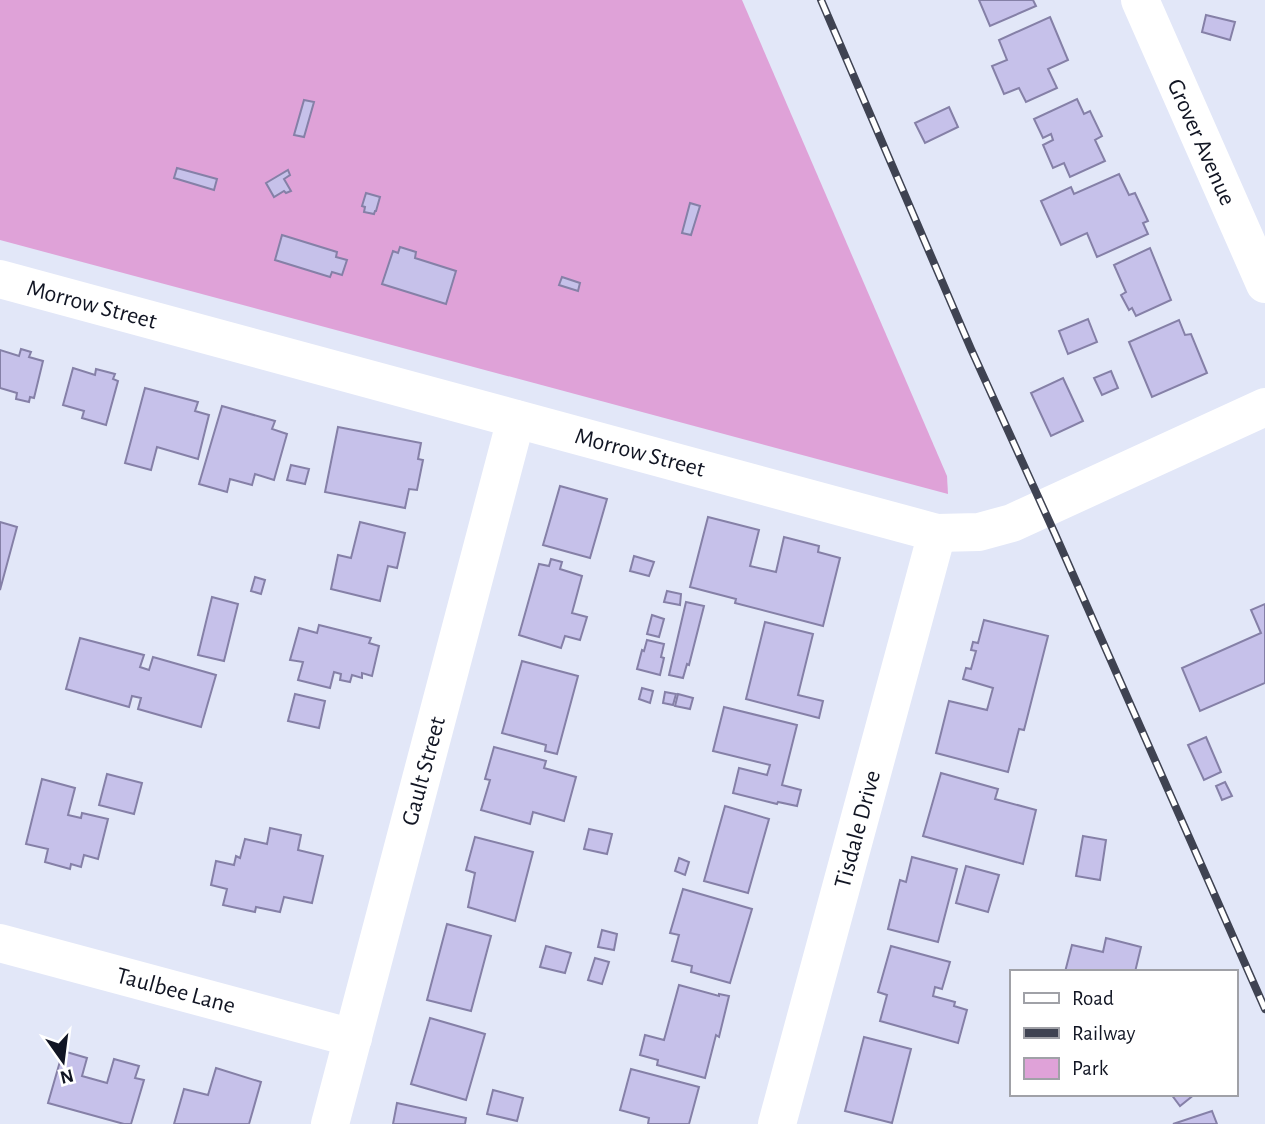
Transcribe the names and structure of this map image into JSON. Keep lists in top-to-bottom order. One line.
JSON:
{"streets":{"street":["Grover Avenue","Morrow Street","Gault Street","Tisdale Drive","Taulbee Lane"]},"crossings":[["Morrow Street","Gault Street"],["Morrow Street","Tisdale Drive"],["Gault Street","Taulbee Lane"]],"legend":["Road","Railway","Park"],"north":"bottom"}
